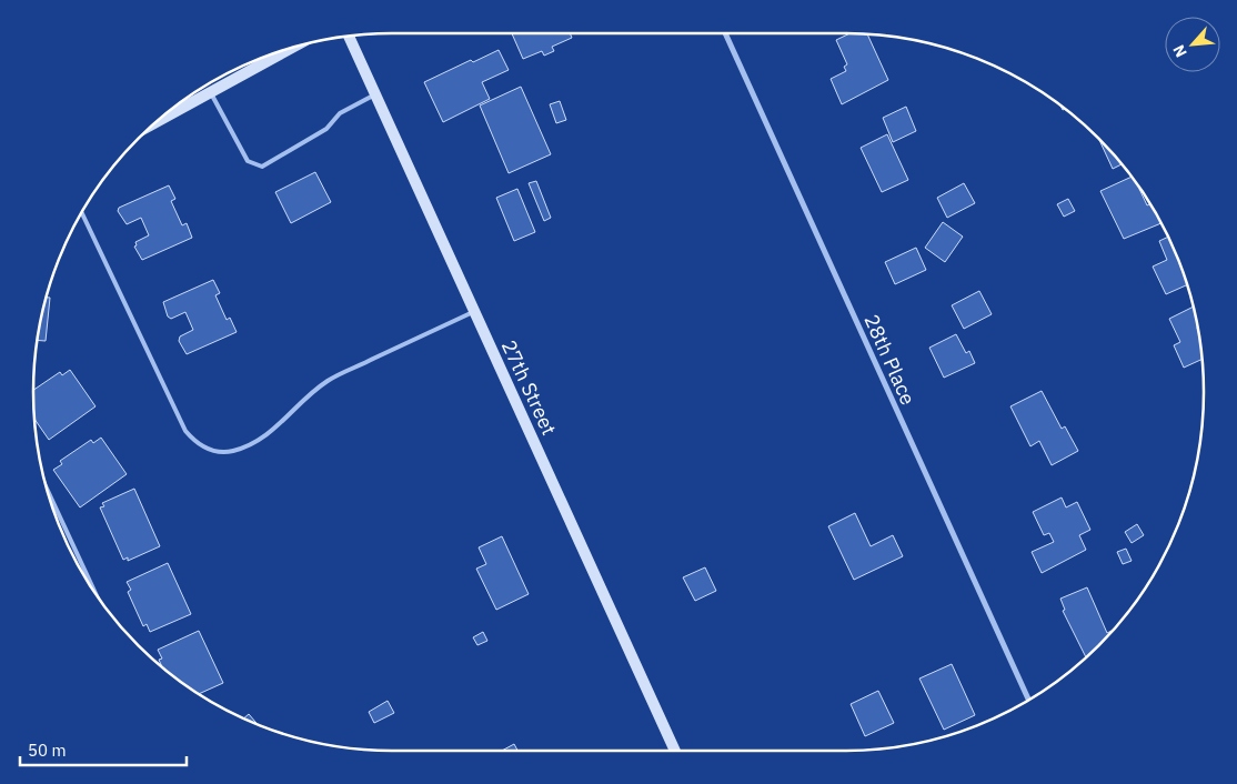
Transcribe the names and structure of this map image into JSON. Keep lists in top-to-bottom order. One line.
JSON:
{"streets":{"street":["28th Place","27th Street"]},"scale_bar":"50 m","north":"bottom left"}
